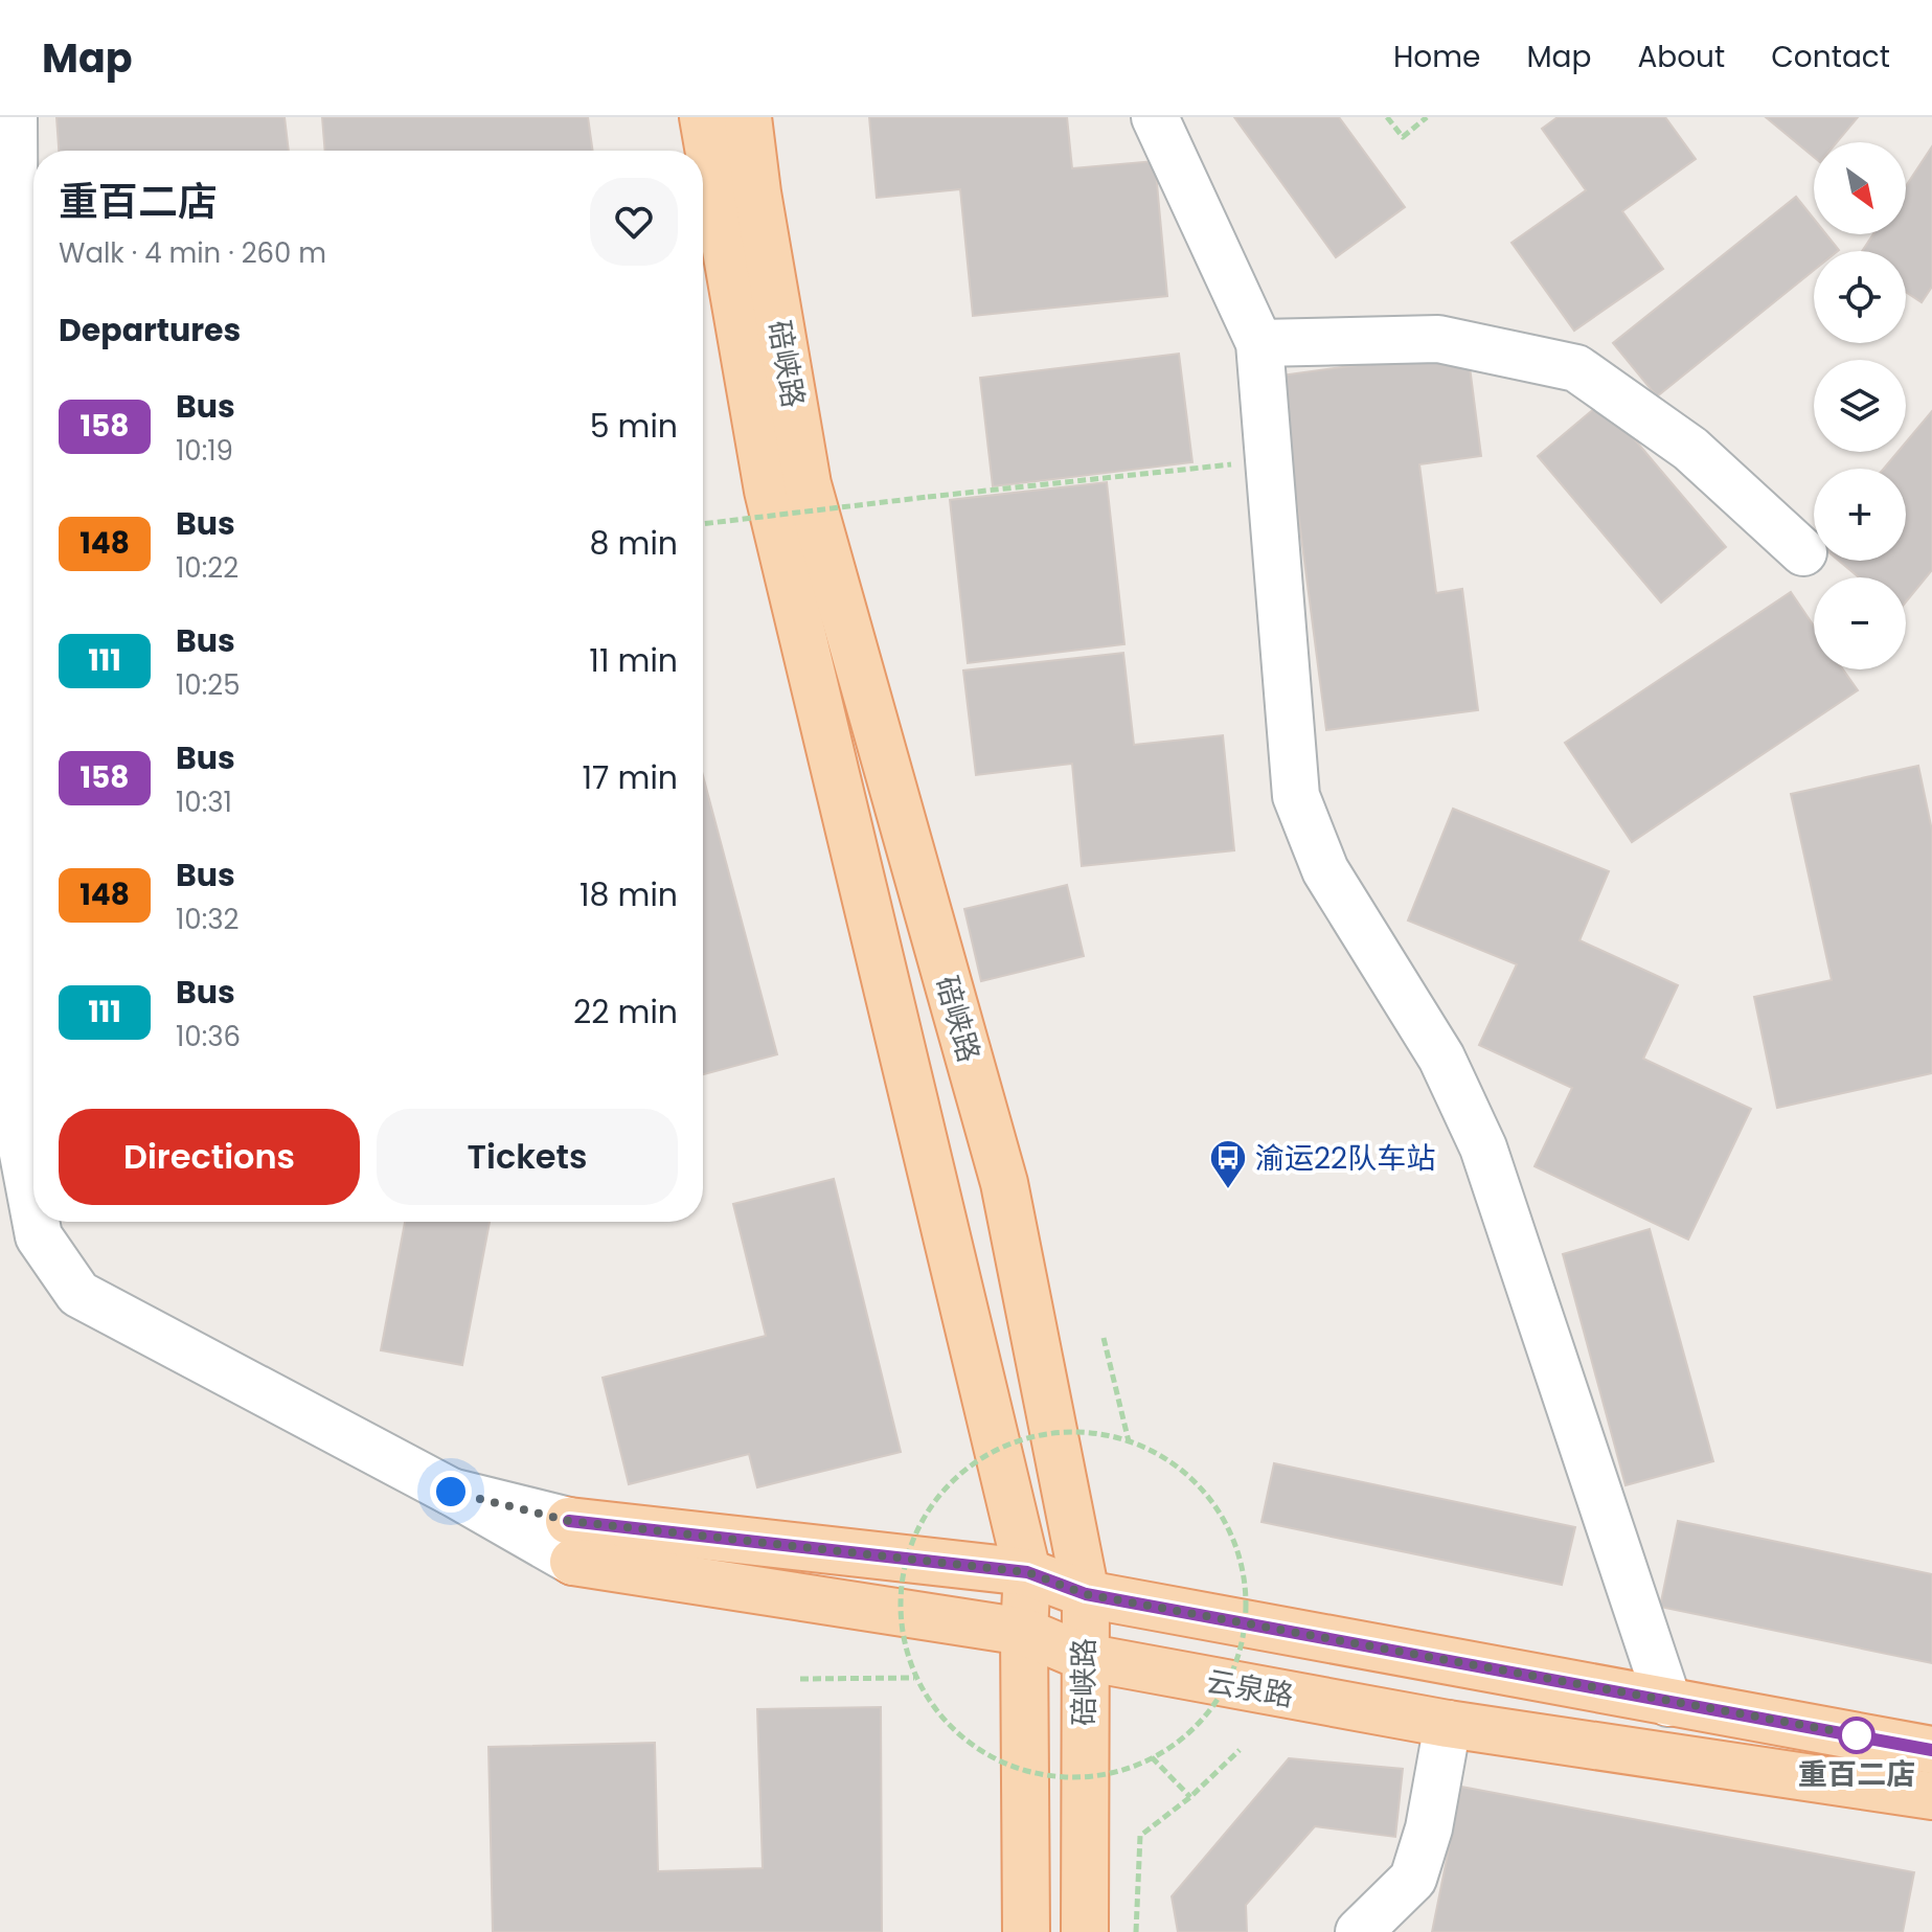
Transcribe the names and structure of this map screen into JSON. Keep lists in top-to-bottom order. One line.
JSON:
{"streets":{"main road":["碚峡路","云泉路"]},"crossings":[["碚峡路","云泉路"]],"places":{"bus stop":["渝运22队车站"],"other":["重百二店"]},"lines":["bus line 158"],"north":"bottom right","page":{"header":"Map","nav":["Home","Map","About","Contact"],"map_buttons":["+","−"],"heading":[["重百二店","Walk · 4 min · 260 m"],"Departures"],"list":[{"mark":"158","name":"Bus","note":"10:19","value":"5 min"},{"mark":"148","name":"Bus","note":"10:22","value":"8 min"},{"mark":"111","name":"Bus","note":"10:25","value":"11 min"},{"mark":"158","name":"Bus","note":"10:31","value":"17 min"},{"mark":"148","name":"Bus","note":"10:32","value":"18 min"},{"mark":"111","name":"Bus","note":"10:36","value":"22 min"}],"buttons":["Directions","Tickets"]}}
